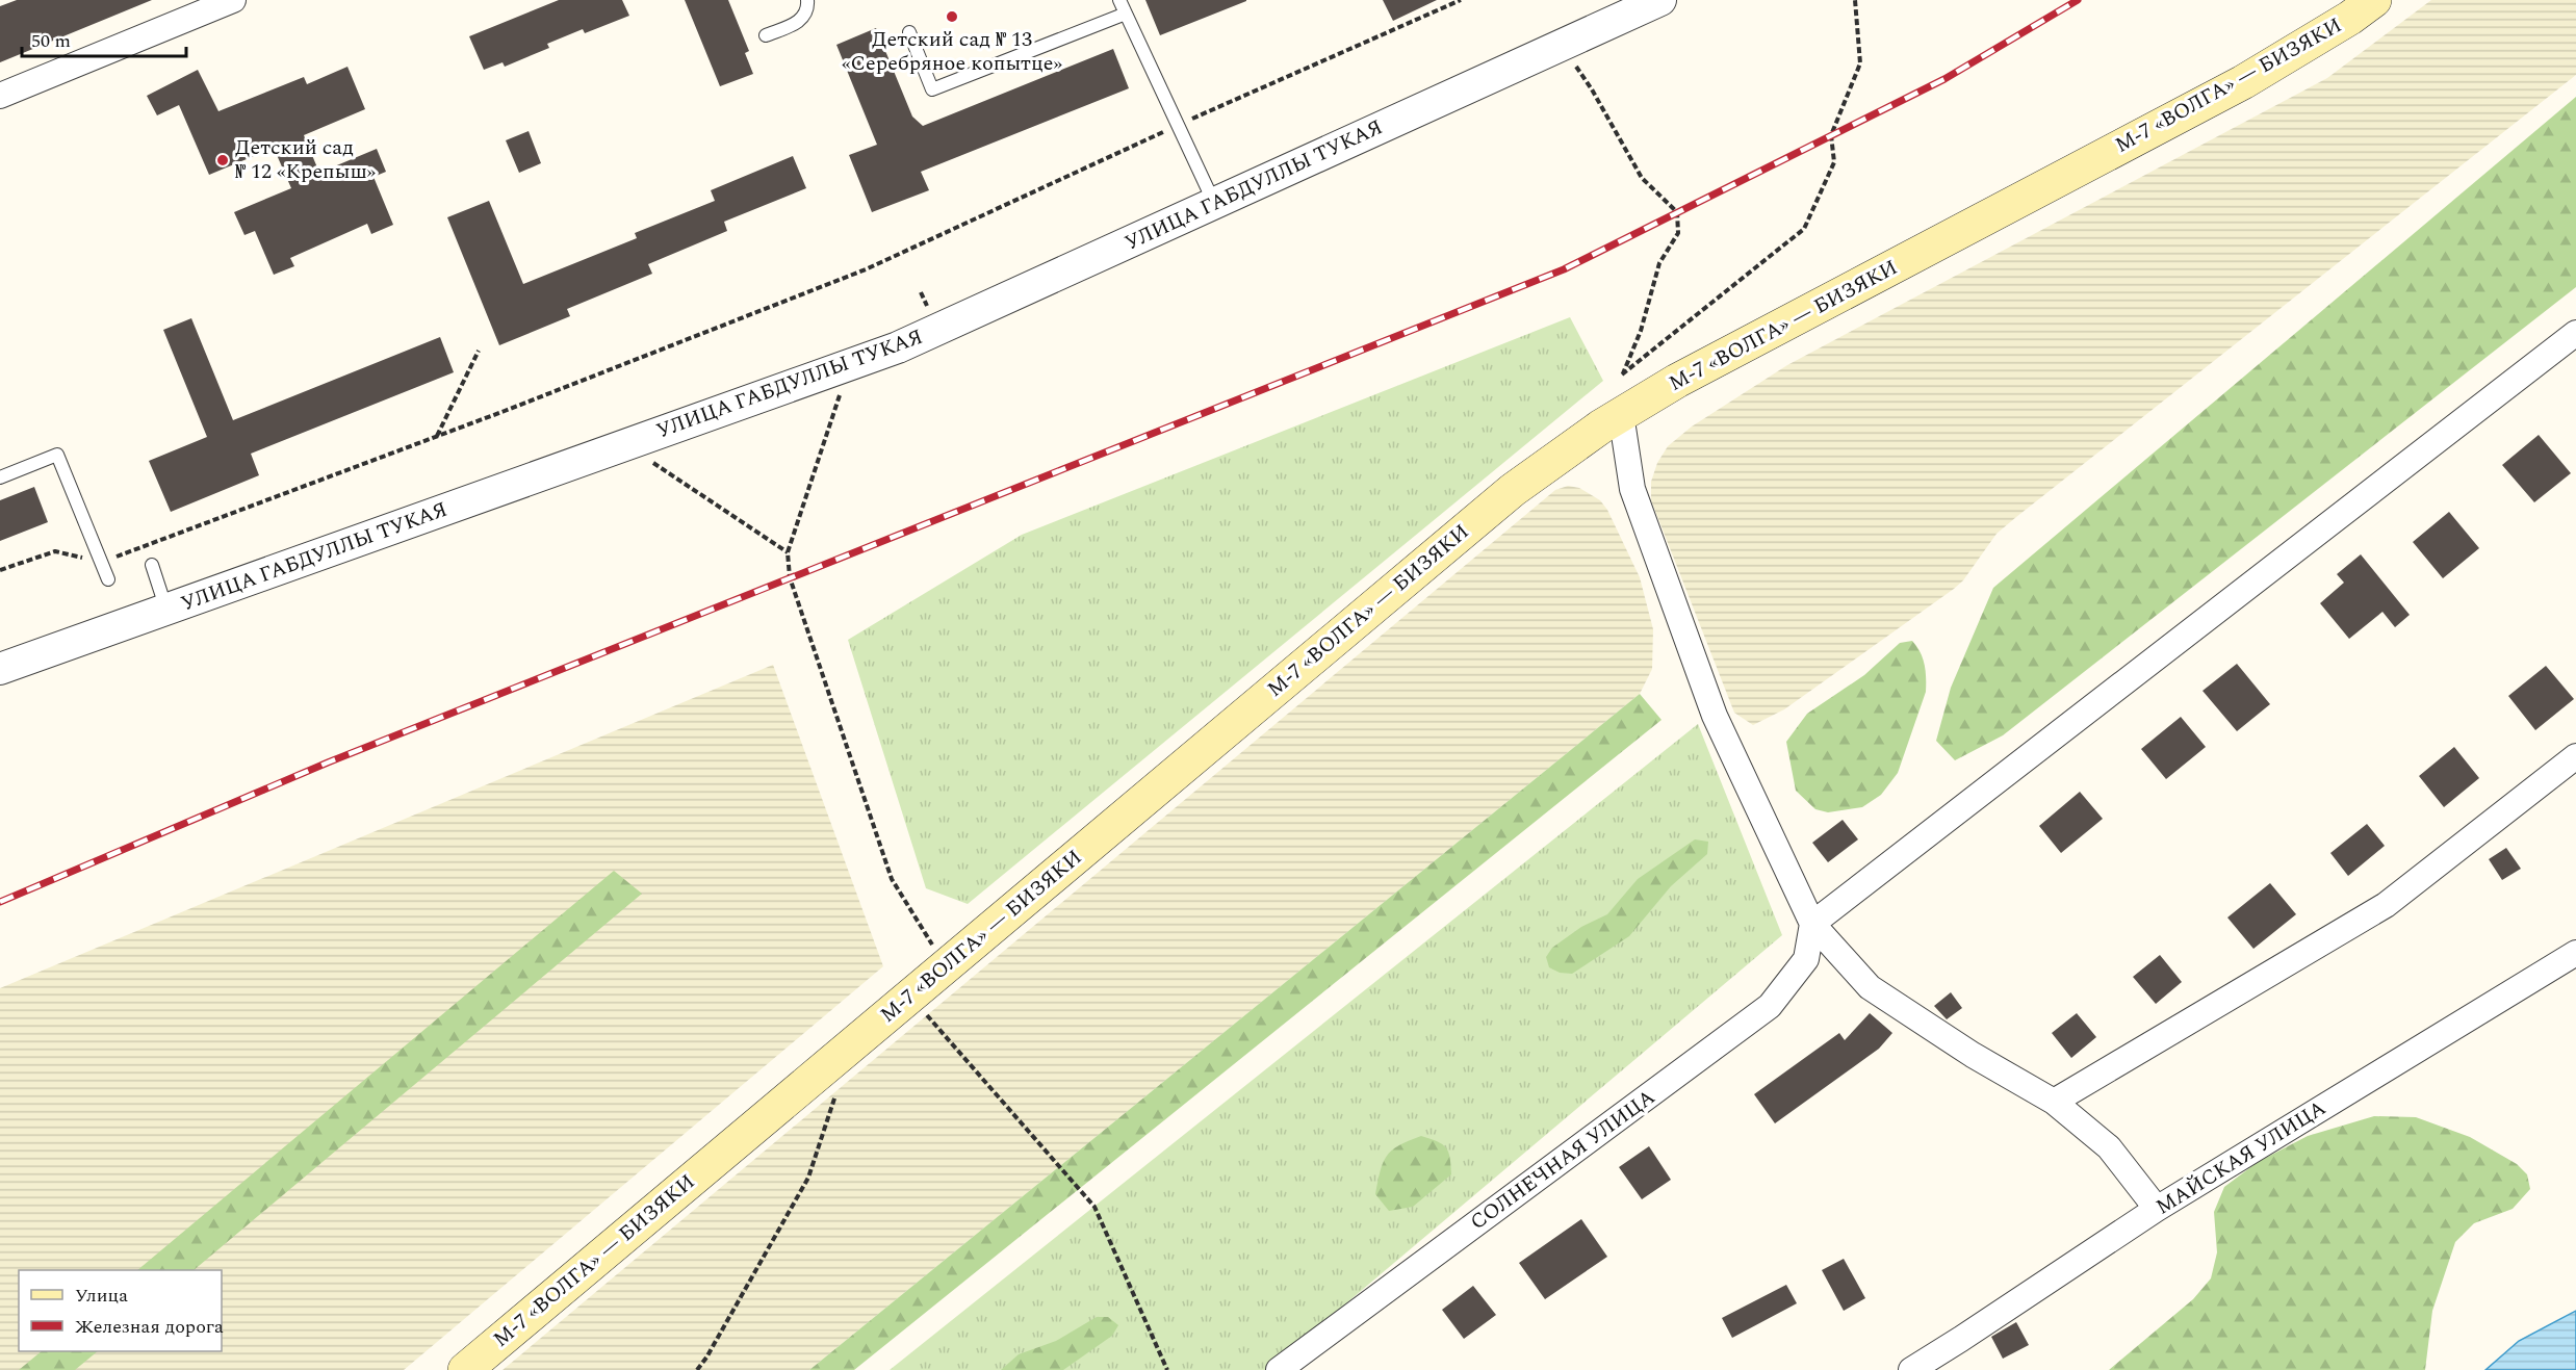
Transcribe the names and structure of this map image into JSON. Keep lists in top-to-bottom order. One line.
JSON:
{"streets":{"main road":["М-7 «ВОЛГА» — БИЗЯКИ"],"street":["УЛИЦА ГАБДУЛЛЫ ТУКАЯ","МАЙСКАЯ УЛИЦА","СОЛНЕЧНАЯ УЛИЦА"]},"places":["Детский сад № 13 «Серебряное копытце»","Детский сад № 12 «Крепыш»"],"legend":["Улица","Железная дорога"],"scale_bar":"50 m"}
